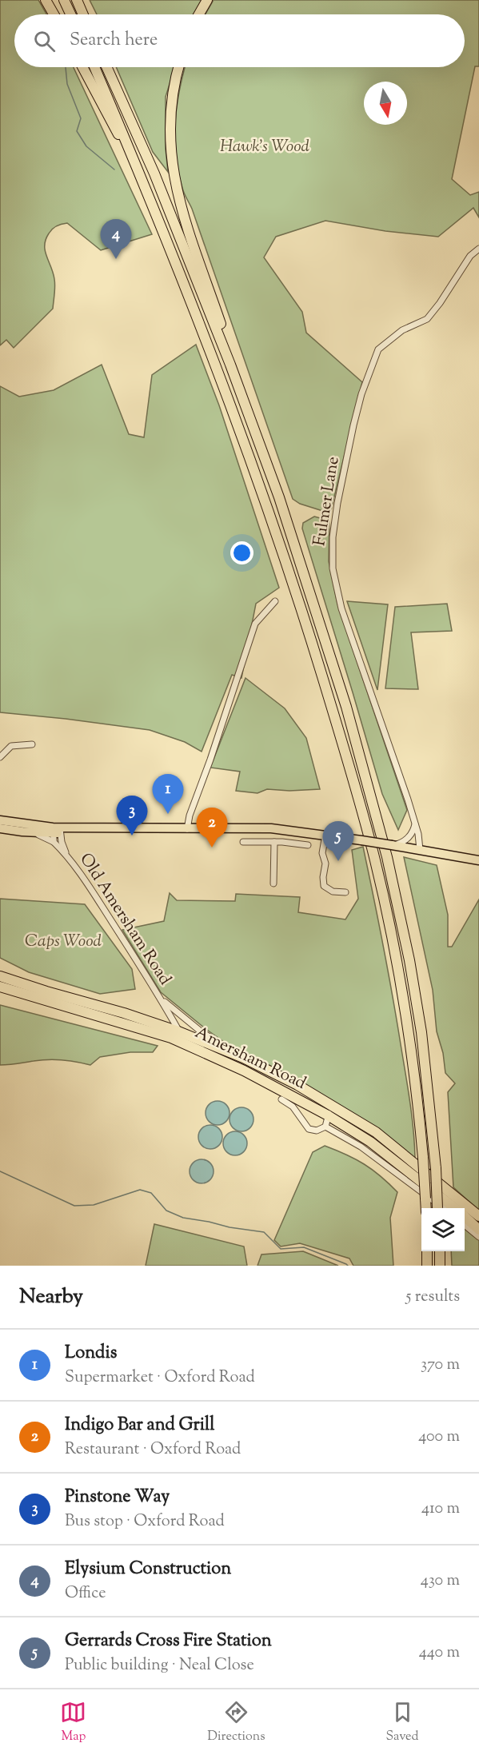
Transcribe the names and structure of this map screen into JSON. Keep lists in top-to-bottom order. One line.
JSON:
{"streets":{"highway":["Amersham Road"],"street":["Fulmer Lane","Old Amersham Road"]},"crossings":[["Old Amersham Road","Amersham Road"]],"parks":["Hawk's Wood","Caps Wood"],"north":"bottom","page":{"search":"Search here","pins":["4","1","3","2","5"],"heading":["Nearby","5 results"],"list":[{"mark":"1","name":"Londis","note":"Supermarket · Oxford Road","value":"370 m"},{"mark":"2","name":"Indigo Bar and Grill","note":"Restaurant · Oxford Road","value":"400 m"},{"mark":"3","name":"Pinstone Way","note":"Bus stop · Oxford Road","value":"410 m"},{"mark":"4","name":"Elysium Construction","note":"Office","value":"430 m"},{"mark":"5","name":"Gerrards Cross Fire Station","note":"Public building · Neal Close","value":"440 m"}],"nav":["Map","Directions","Saved"]}}
